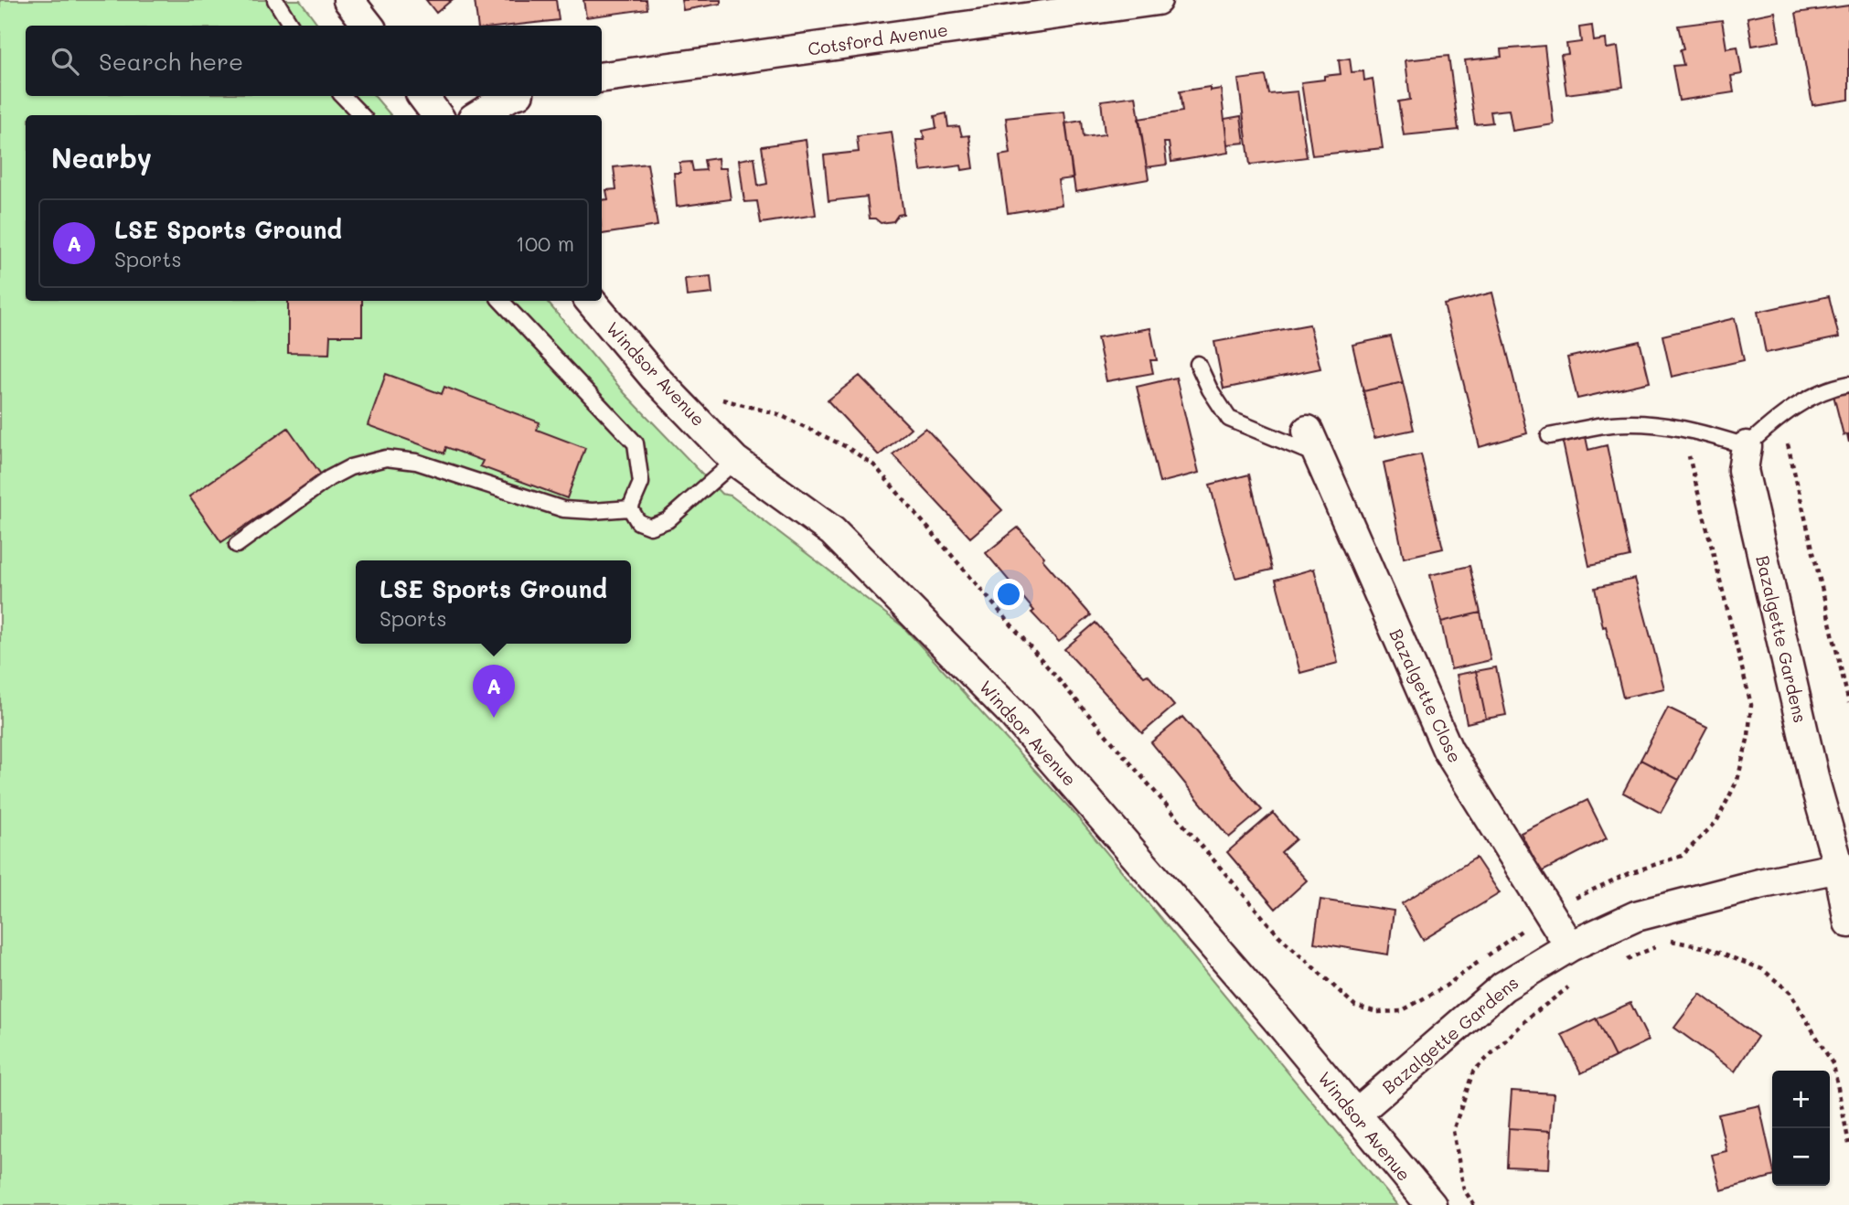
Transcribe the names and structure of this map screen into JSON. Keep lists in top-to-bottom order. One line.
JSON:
{"streets":{"street":["Cotsford Avenue","Windsor Avenue","Bazalgette Gardens","Bazalgette Close"]},"crossings":[["Windsor Avenue","Bazalgette Gardens"],["Bazalgette Gardens","Bazalgette Close"]],"page":{"search":"Search here","heading":"Nearby","list":[{"mark":"A","name":"LSE Sports Ground","note":"Sports","value":"100 m"}],"popup":["LSE Sports Ground","Sports"],"pins":"A","map_buttons":["+","−"]}}
